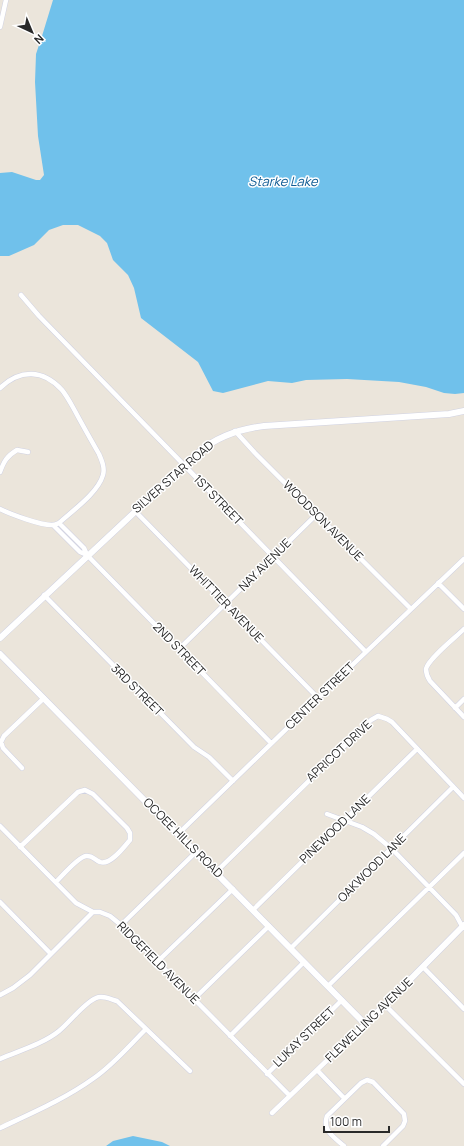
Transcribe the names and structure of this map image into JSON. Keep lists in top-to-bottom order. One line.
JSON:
{"streets":{"street":["SILVER STAR ROAD","1ST STREET","WOODSON AVENUE","NAY AVENUE","WHITTIER AVENUE","2ND STREET","3RD STREET","CENTER STREET","APRICOT DRIVE","PINEWOOD LANE","OCOEE HILLS ROAD","OAKWOOD LANE","RIDGEFIELD AVENUE","FLEWELLING AVENUE","LUKAY STREET"]},"crossings":[["SILVER STAR ROAD","1ST STREET"],["SILVER STAR ROAD","WOODSON AVENUE"],["SILVER STAR ROAD","WHITTIER AVENUE"],["SILVER STAR ROAD","2ND STREET"],["SILVER STAR ROAD","3RD STREET"],["1ST STREET","NAY AVENUE"],["1ST STREET","CENTER STREET"],["WOODSON AVENUE","NAY AVENUE"],["WOODSON AVENUE","CENTER STREET"],["NAY AVENUE","WHITTIER AVENUE"],["NAY AVENUE","2ND STREET"],["WHITTIER AVENUE","CENTER STREET"],["2ND STREET","CENTER STREET"],["3RD STREET","CENTER STREET"],["CENTER STREET","OCOEE HILLS ROAD"],["APRICOT DRIVE","PINEWOOD LANE"],["APRICOT DRIVE","OCOEE HILLS ROAD"],["APRICOT DRIVE","OAKWOOD LANE"],["PINEWOOD LANE","OCOEE HILLS ROAD"],["OCOEE HILLS ROAD","OAKWOOD LANE"],["OCOEE HILLS ROAD","FLEWELLING AVENUE"],["OCOEE HILLS ROAD","LUKAY STREET"],["RIDGEFIELD AVENUE","FLEWELLING AVENUE"],["RIDGEFIELD AVENUE","LUKAY STREET"]],"water":["Starke Lake"],"scale_bar":"100 m","north":"bottom right"}
